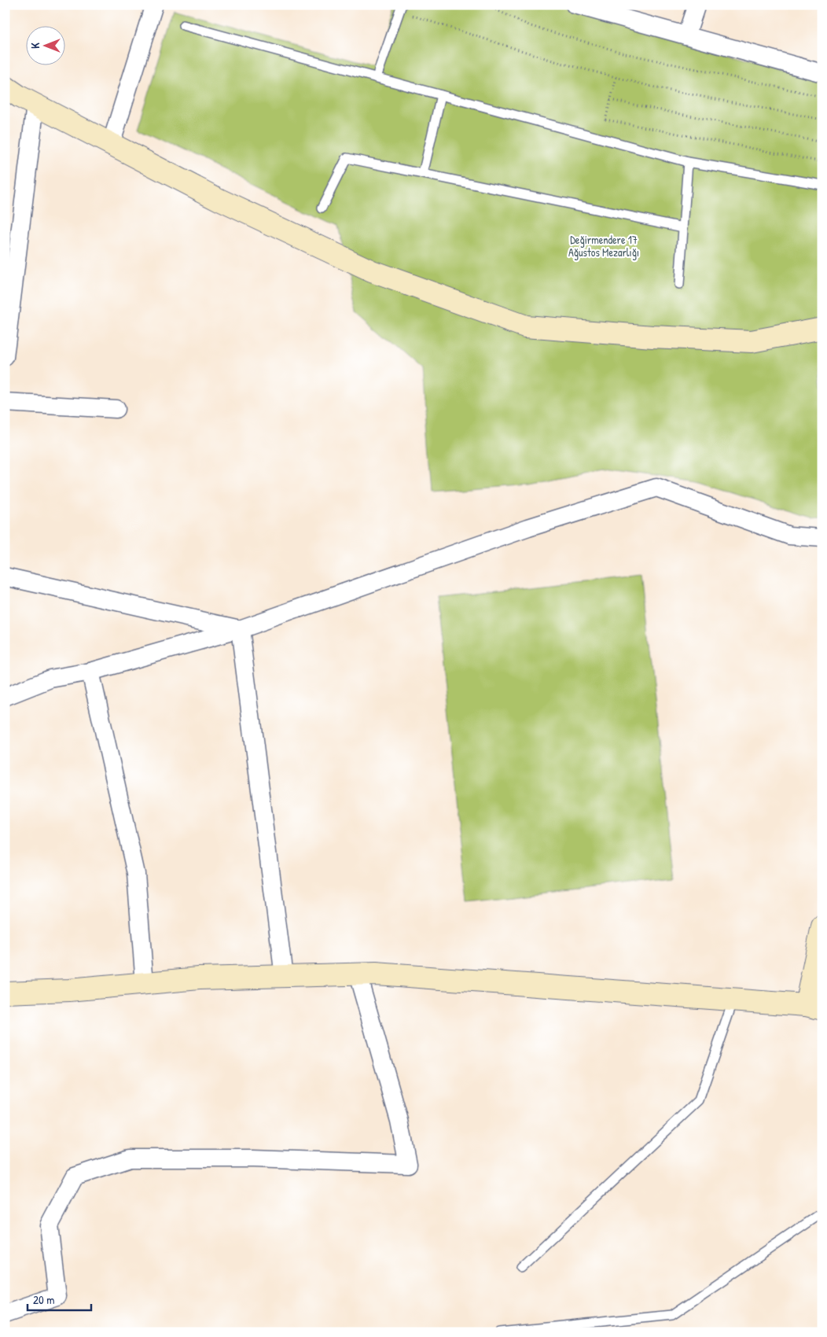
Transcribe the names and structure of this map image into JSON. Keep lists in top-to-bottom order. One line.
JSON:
{"parks":["Değirmendere 17 Ağustos Mezarlığı"],"scale_bar":"20 m","north":"left"}
